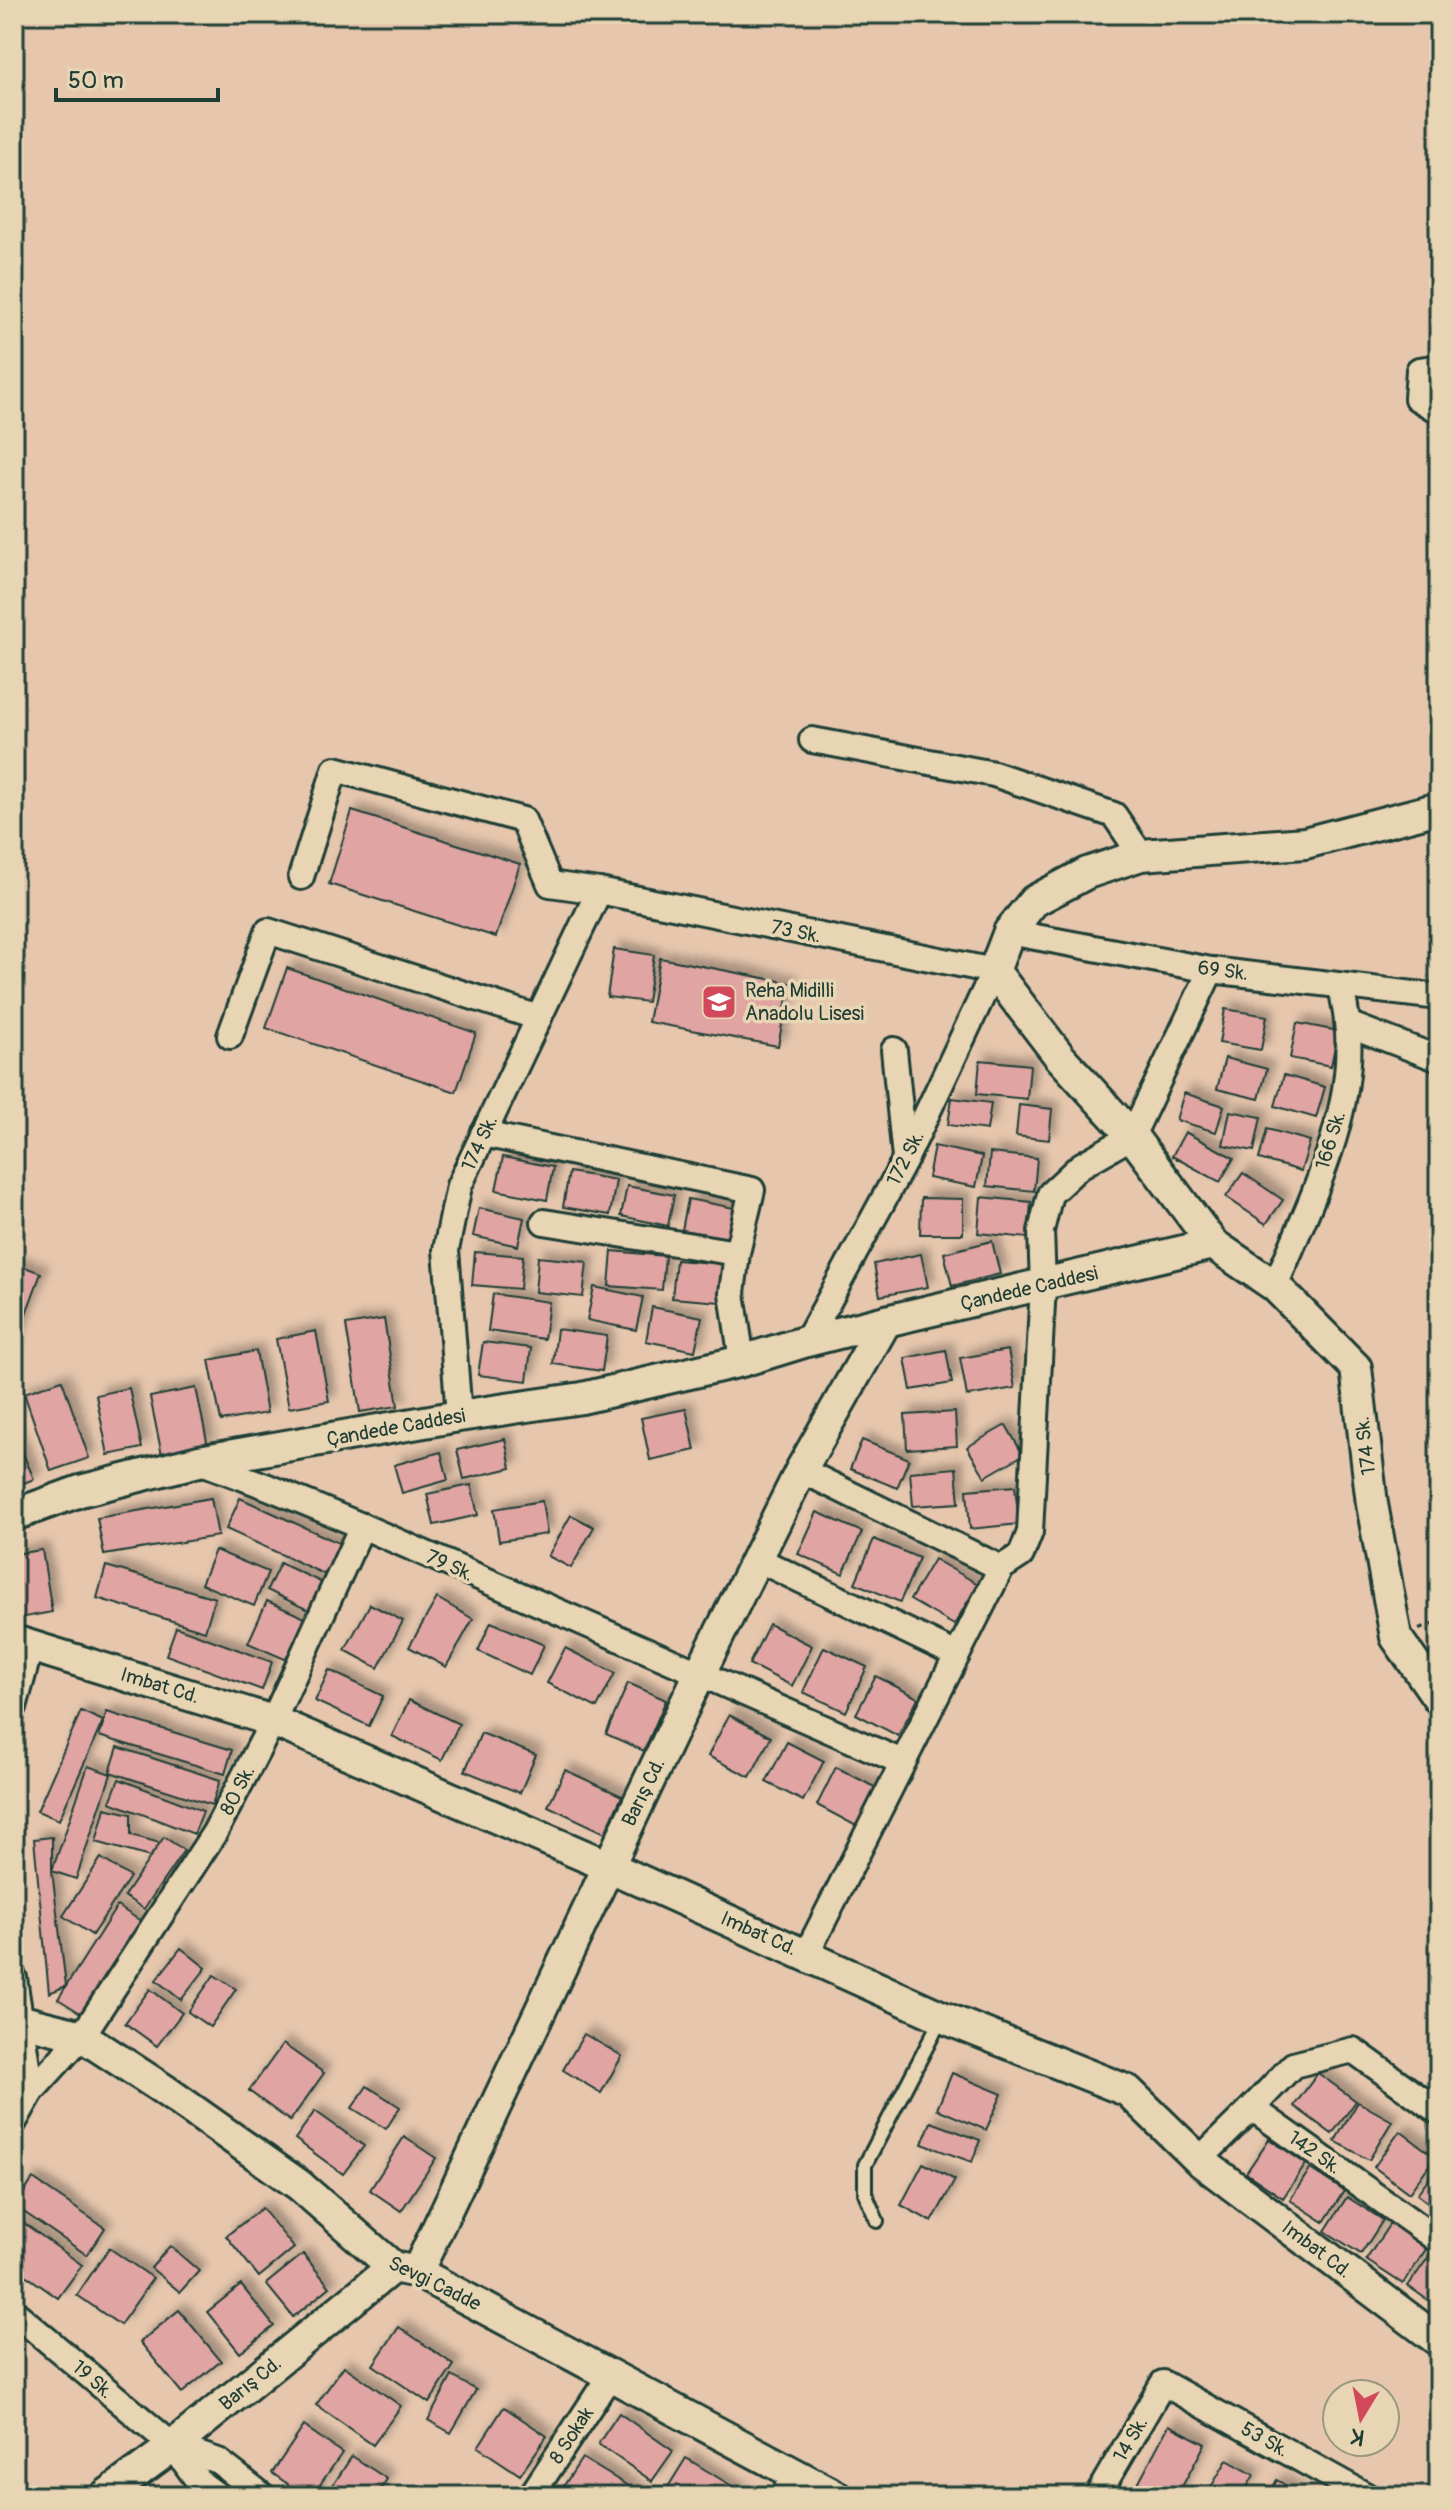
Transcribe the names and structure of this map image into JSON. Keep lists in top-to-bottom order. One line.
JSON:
{"streets":{"street":["73 Sk.","69 Sk.","166 Sk.","174 Sk.","172 Sk.","Çandede Caddesi","79 Sk.","Imbat Cd.","80 Sk.","Barış Cd.","142 Sk.","Sevgi Cadde","19 Sk.","8 Sokak","14 Sk.","53 Sk."]},"crossings":[["73 Sk.","174 Sk."],["73 Sk.","172 Sk."],["69 Sk.","166 Sk."],["166 Sk.","174 Sk."],["174 Sk.","Çandede Caddesi"],["172 Sk.","Çandede Caddesi"],["Çandede Caddesi","79 Sk."],["Çandede Caddesi","Barış Cd."],["79 Sk.","80 Sk."],["79 Sk.","Barış Cd."],["Imbat Cd.","80 Sk."],["Imbat Cd.","Barış Cd."],["80 Sk.","Sevgi Cadde"],["Barış Cd.","Sevgi Cadde"],["Barış Cd.","19 Sk."],["Sevgi Cadde","8 Sokak"],["14 Sk.","53 Sk."]],"places":{"school or university":["Reha Midilli Anadolu Lisesi"]},"scale_bar":"50 m","north":"bottom"}
